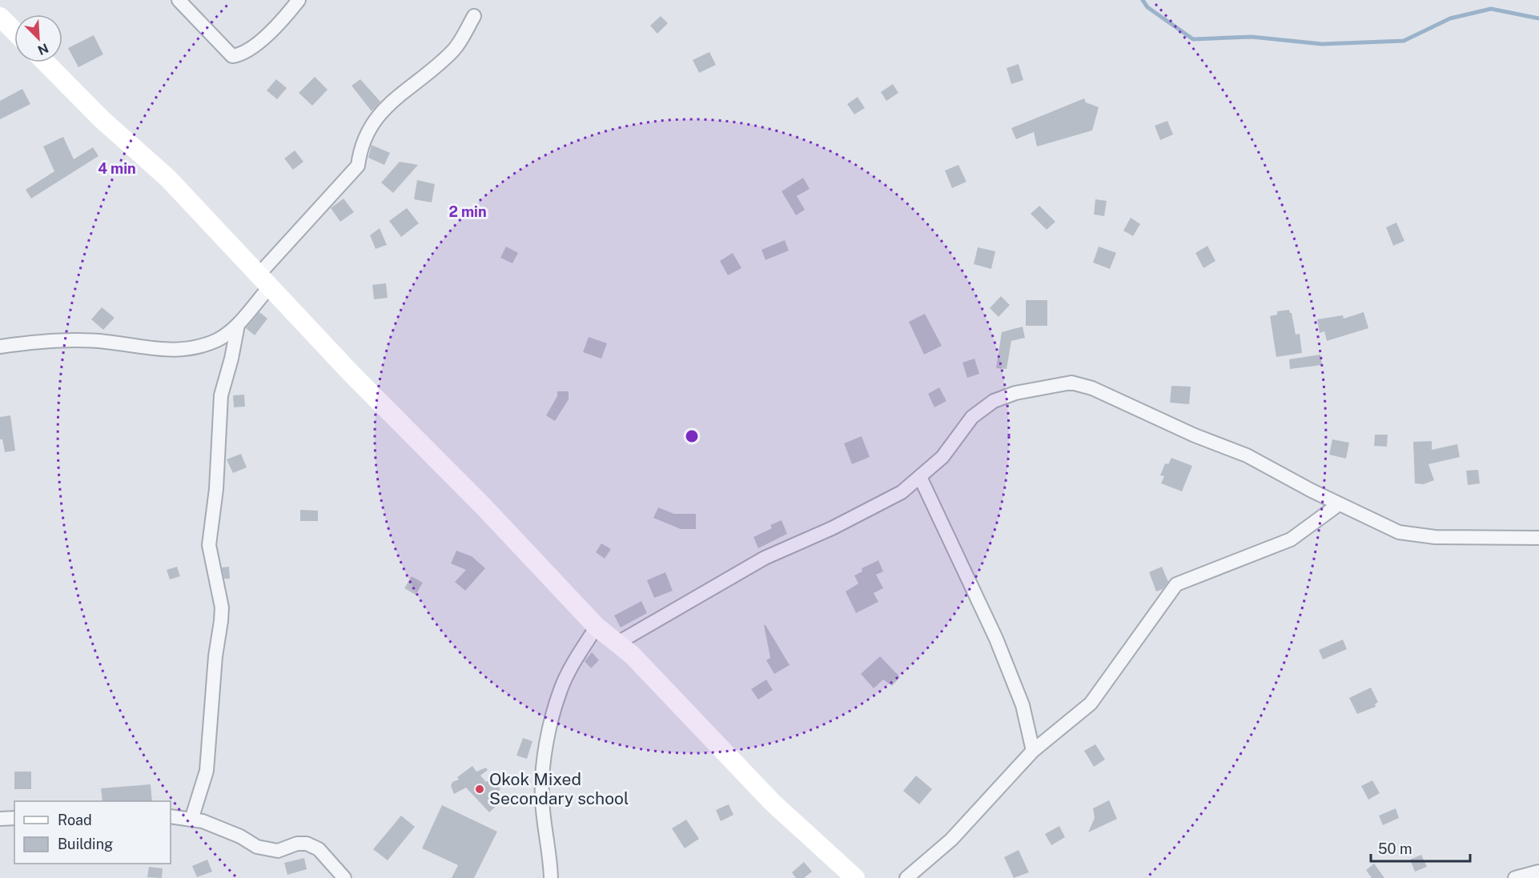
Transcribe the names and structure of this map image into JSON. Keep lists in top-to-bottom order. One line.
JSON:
{"places":["Okok Mixed Secondary school"],"legend":["Road","Building"],"scale_bar":"50 m","north":"bottom right","rings":["4 min","2 min"]}
